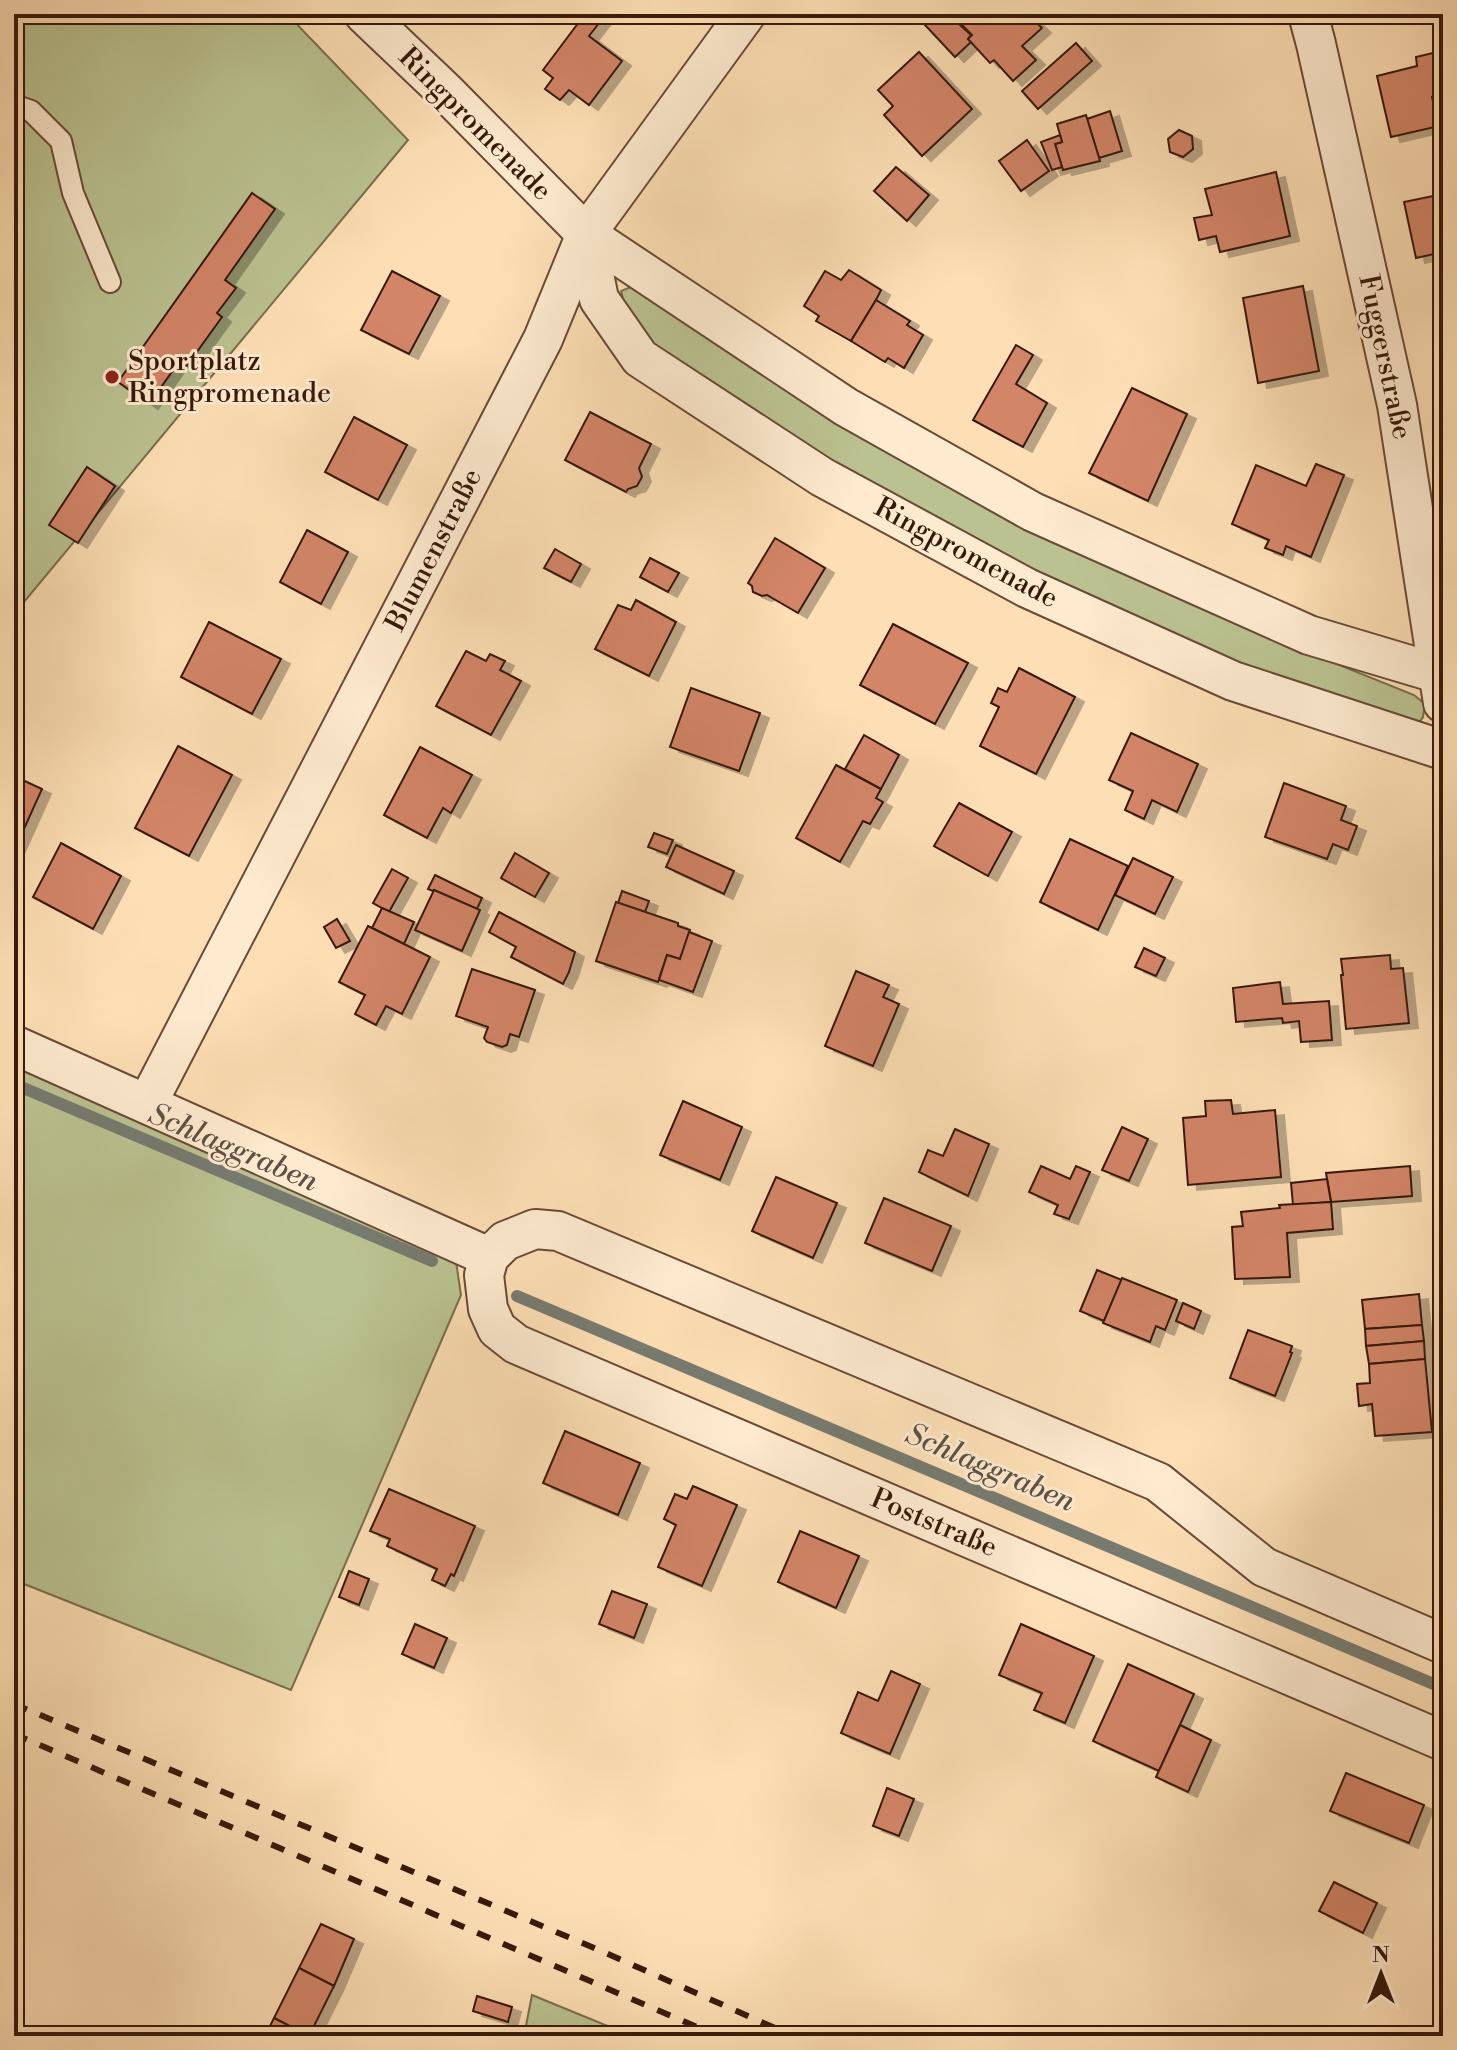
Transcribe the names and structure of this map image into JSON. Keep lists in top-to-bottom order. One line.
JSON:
{"streets":{"street":["Ringpromenade","Fuggerstraße","Blumenstraße","Poststraße"]},"crossings":[["Ringpromenade","Fuggerstraße"],["Ringpromenade","Blumenstraße"]],"water":["Schlaggraben"],"places":["Sportplatz Ringpromenade"],"north":"top"}
